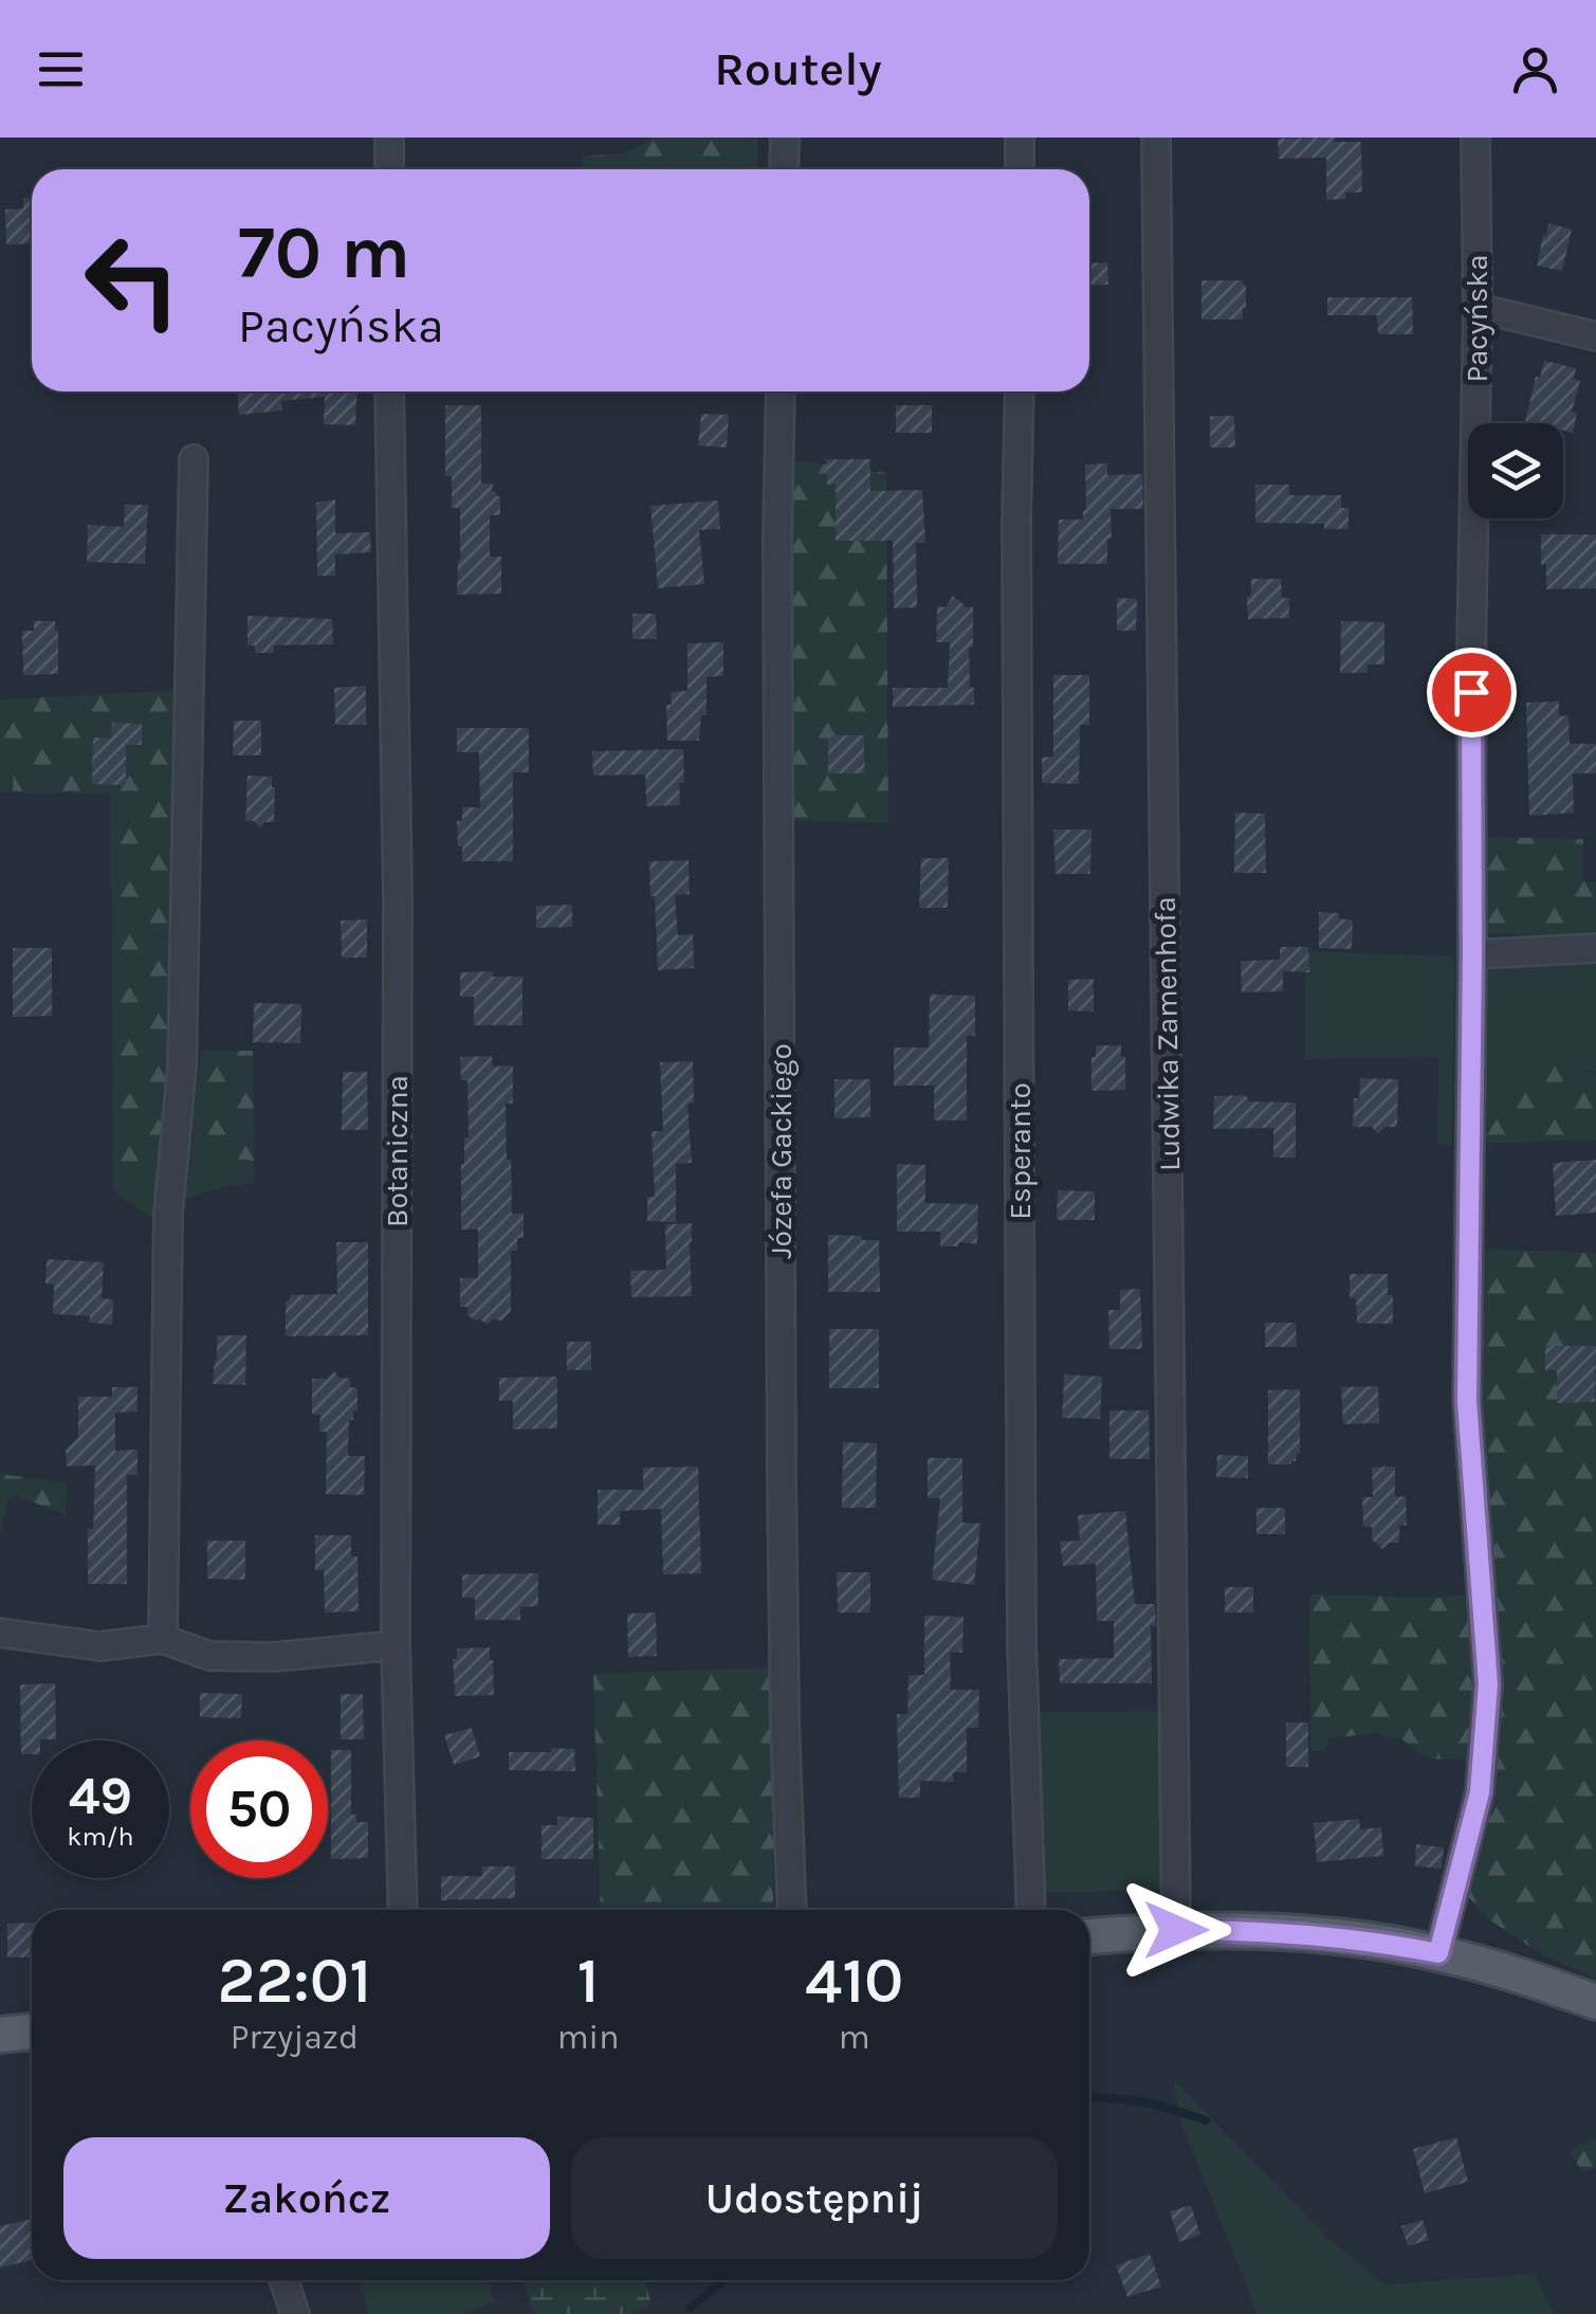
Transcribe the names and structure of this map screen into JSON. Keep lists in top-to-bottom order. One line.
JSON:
{"streets":{"street":["Pacyńska","Ludwika Zamenhofa","Botaniczna","Józefa Gackiego","Esperanto"]},"page":{"header":"Routely","turn":["70 m","Pacyńska"],"speed":"49 km/h","limit":"50","eta":["22:01","Przyjazd","1","min","410","m"],"buttons":["Zakończ","Udostępnij"]}}
